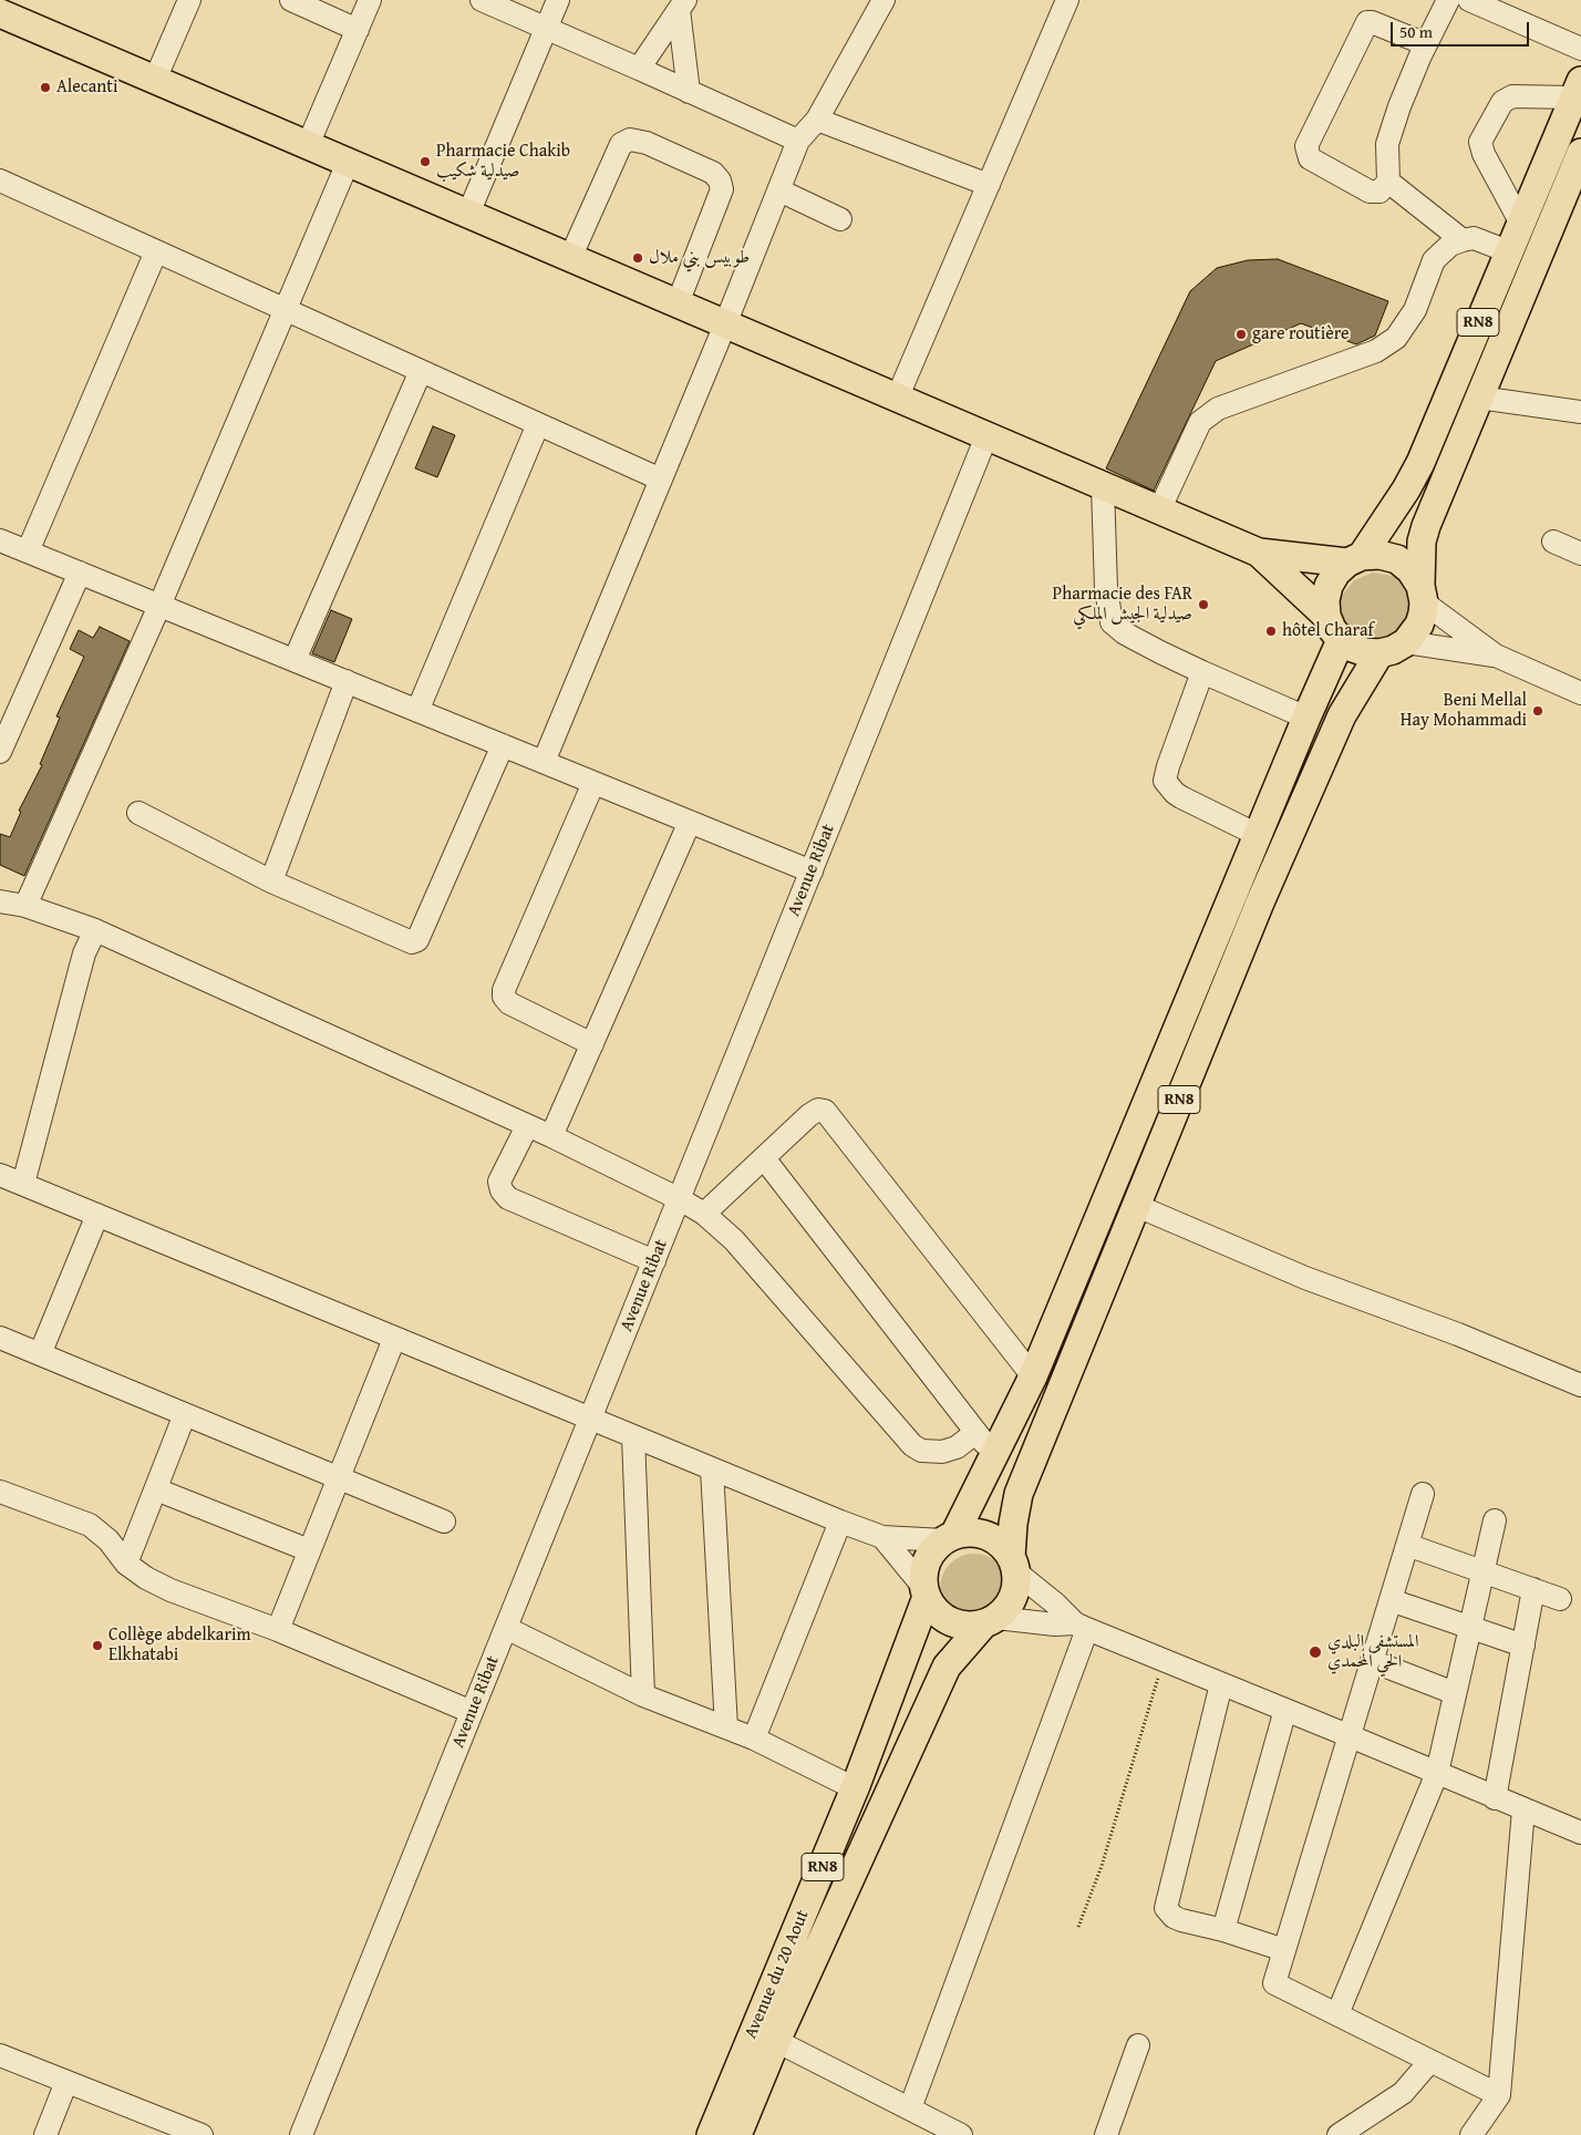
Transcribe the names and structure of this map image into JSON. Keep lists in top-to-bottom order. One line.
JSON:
{"streets":{"main road":["RN8","Avenue du 20 Aout"],"street":["Avenue Ribat"]},"crossings":[["RN8","Avenue du 20 Aout"]],"places":["Alecanti","Pharmacie Chakib صيدلية شكيب","طوبيس بني ملال","gare routière","Pharmacie des FAR صيدلية الجيش الملكي","hôtel Charaf","Beni Mellal Hay Mohammadi","Collège abdelkarim Elkhatabi","المستشفى البلدي الحي المحمدي"],"scale_bar":"50 m"}
